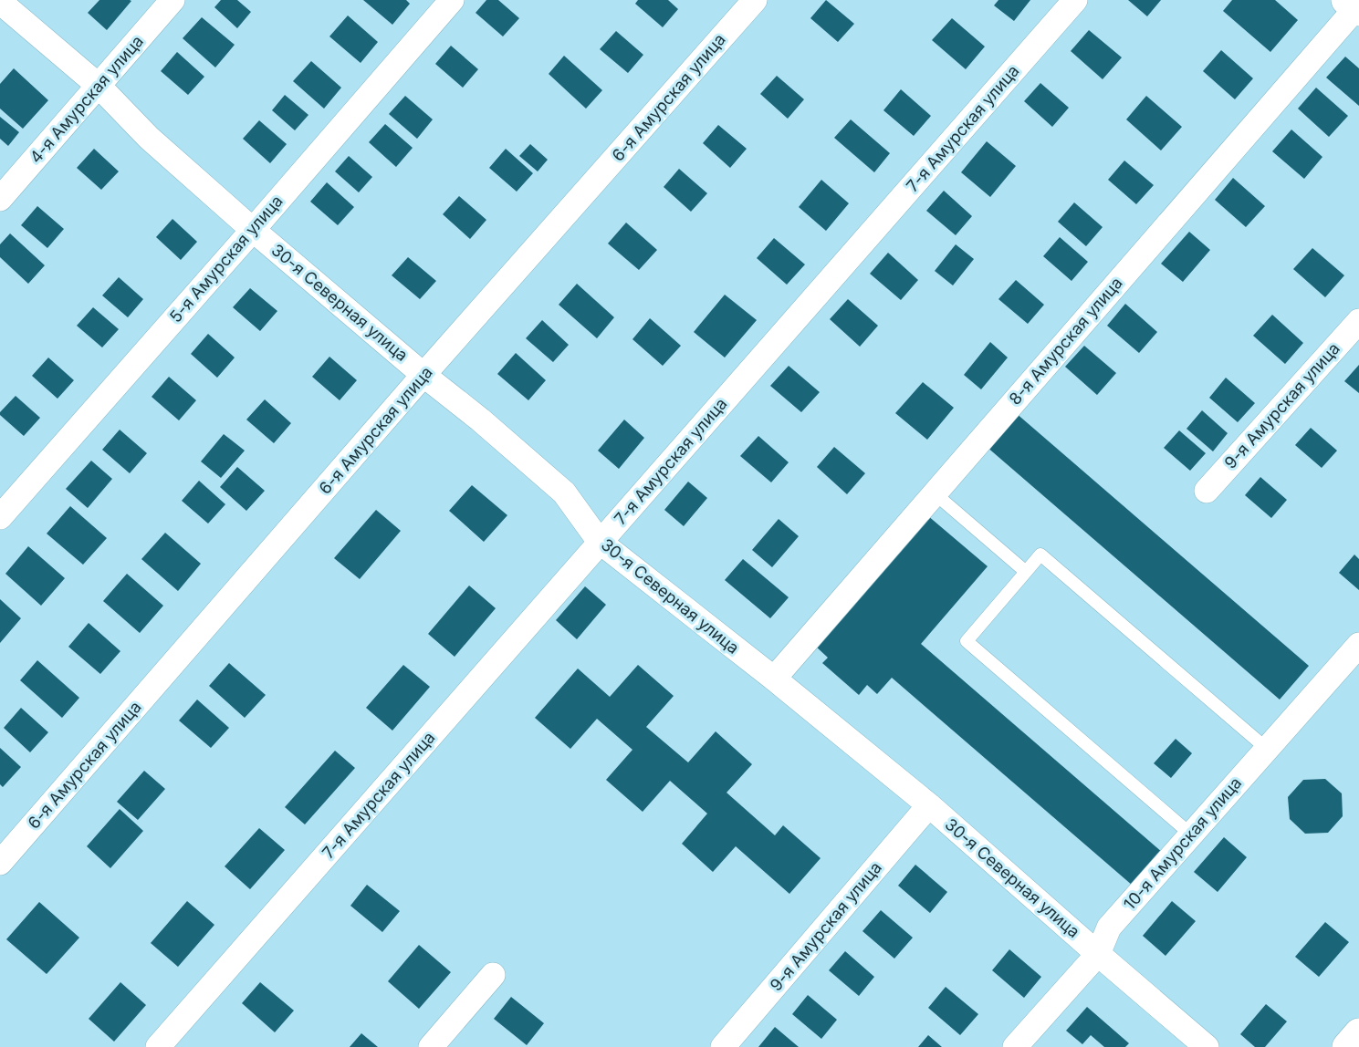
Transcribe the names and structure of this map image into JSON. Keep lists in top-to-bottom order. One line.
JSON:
{"streets":{"street":["6-я Амурская улица","4-я Амурская улица","7-я Амурская улица","5-я Амурская улица","30-я Северная улица","8-я Амурская улица","9-я Амурская улица","10-я Амурская улица"]},"crossings":[["6-я Амурская улица","30-я Северная улица"],["4-я Амурская улица","30-я Северная улица"],["7-я Амурская улица","30-я Северная улица"],["5-я Амурская улица","30-я Северная улица"],["30-я Северная улица","8-я Амурская улица"],["30-я Северная улица","9-я Амурская улица"],["30-я Северная улица","10-я Амурская улица"]]}
